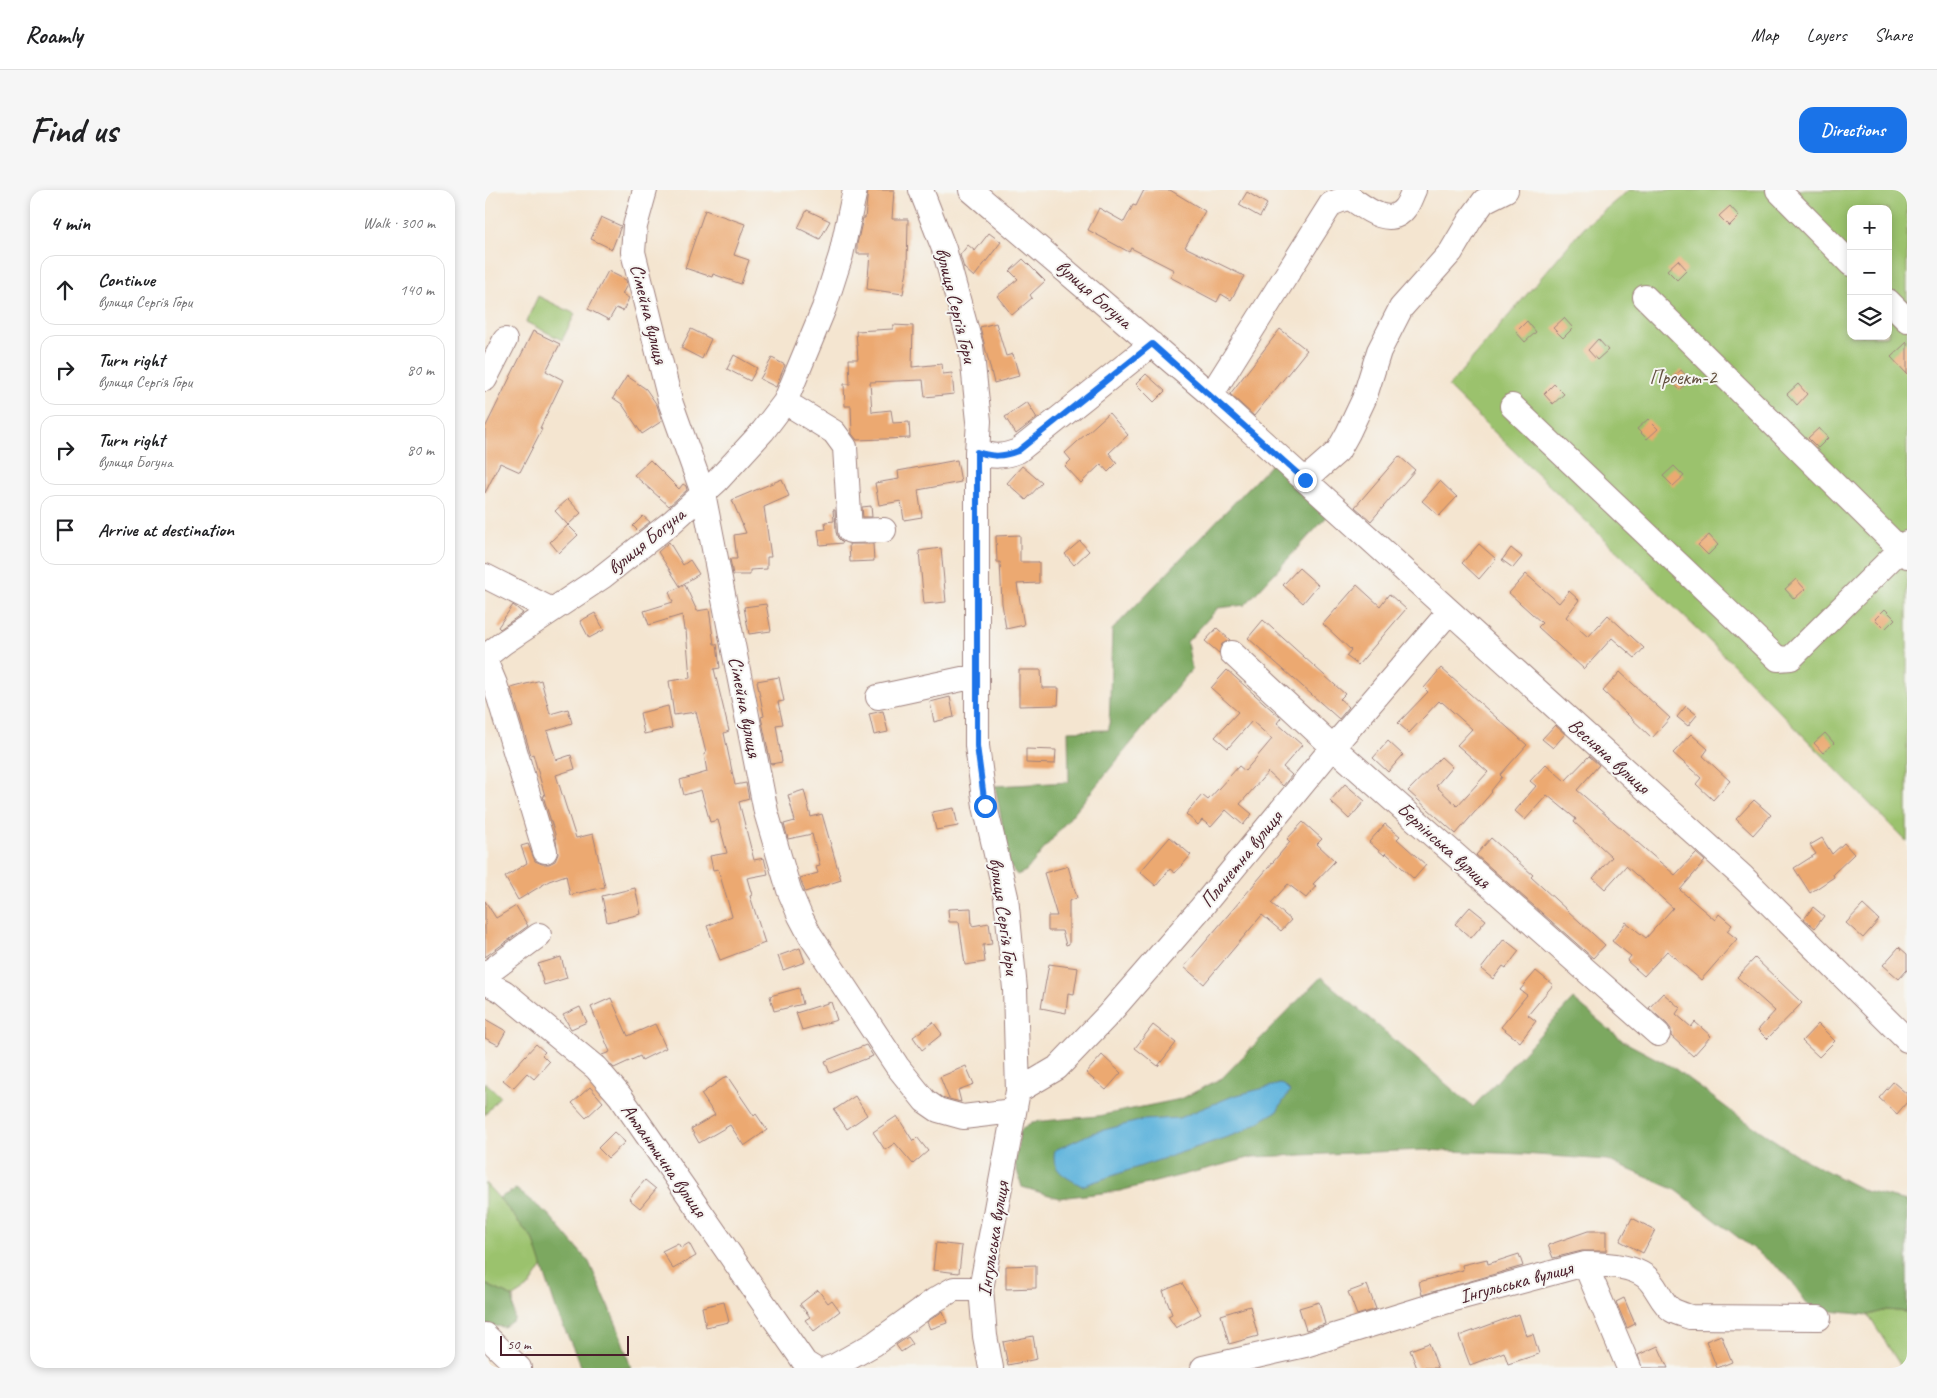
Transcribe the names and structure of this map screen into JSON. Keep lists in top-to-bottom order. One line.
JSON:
{"streets":{"street":["вулиця Богуна","вулиця Сергія Гори","Сімейна вулиця","Весняна вулиця","Берлінська вулиця","Планетна вулиця","Атлантична вулиця","Інгульська вулиця"]},"crossings":[["вулиця Богуна","Сімейна вулиця"],["вулиця Богуна","Весняна вулиця"],["вулиця Сергія Гори","Сімейна вулиця"],["вулиця Сергія Гори","Планетна вулиця"],["вулиця Сергія Гори","Інгульська вулиця"],["Сімейна вулиця","Планетна вулиця"],["Сімейна вулиця","Інгульська вулиця"],["Весняна вулиця","Планетна вулиця"],["Берлінська вулиця","Планетна вулиця"],["Планетна вулиця","Інгульська вулиця"]],"parks":["Проект-2"],"scale_bar":"50 m","page":{"header":"Roamly","nav":["Map","Layers","Share"],"buttons":"Directions","title":"Find us","heading":["4 min","Walk · 300 m"],"map_buttons":["+","−"],"list":[["Continue","вулиця Сергія Гори","140 m"],["Turn right","вулиця Сергія Гори","80 m"],["Turn right","вулиця Богуна","80 m"],"Arrive at destination"],"scale":"50 m"}}
